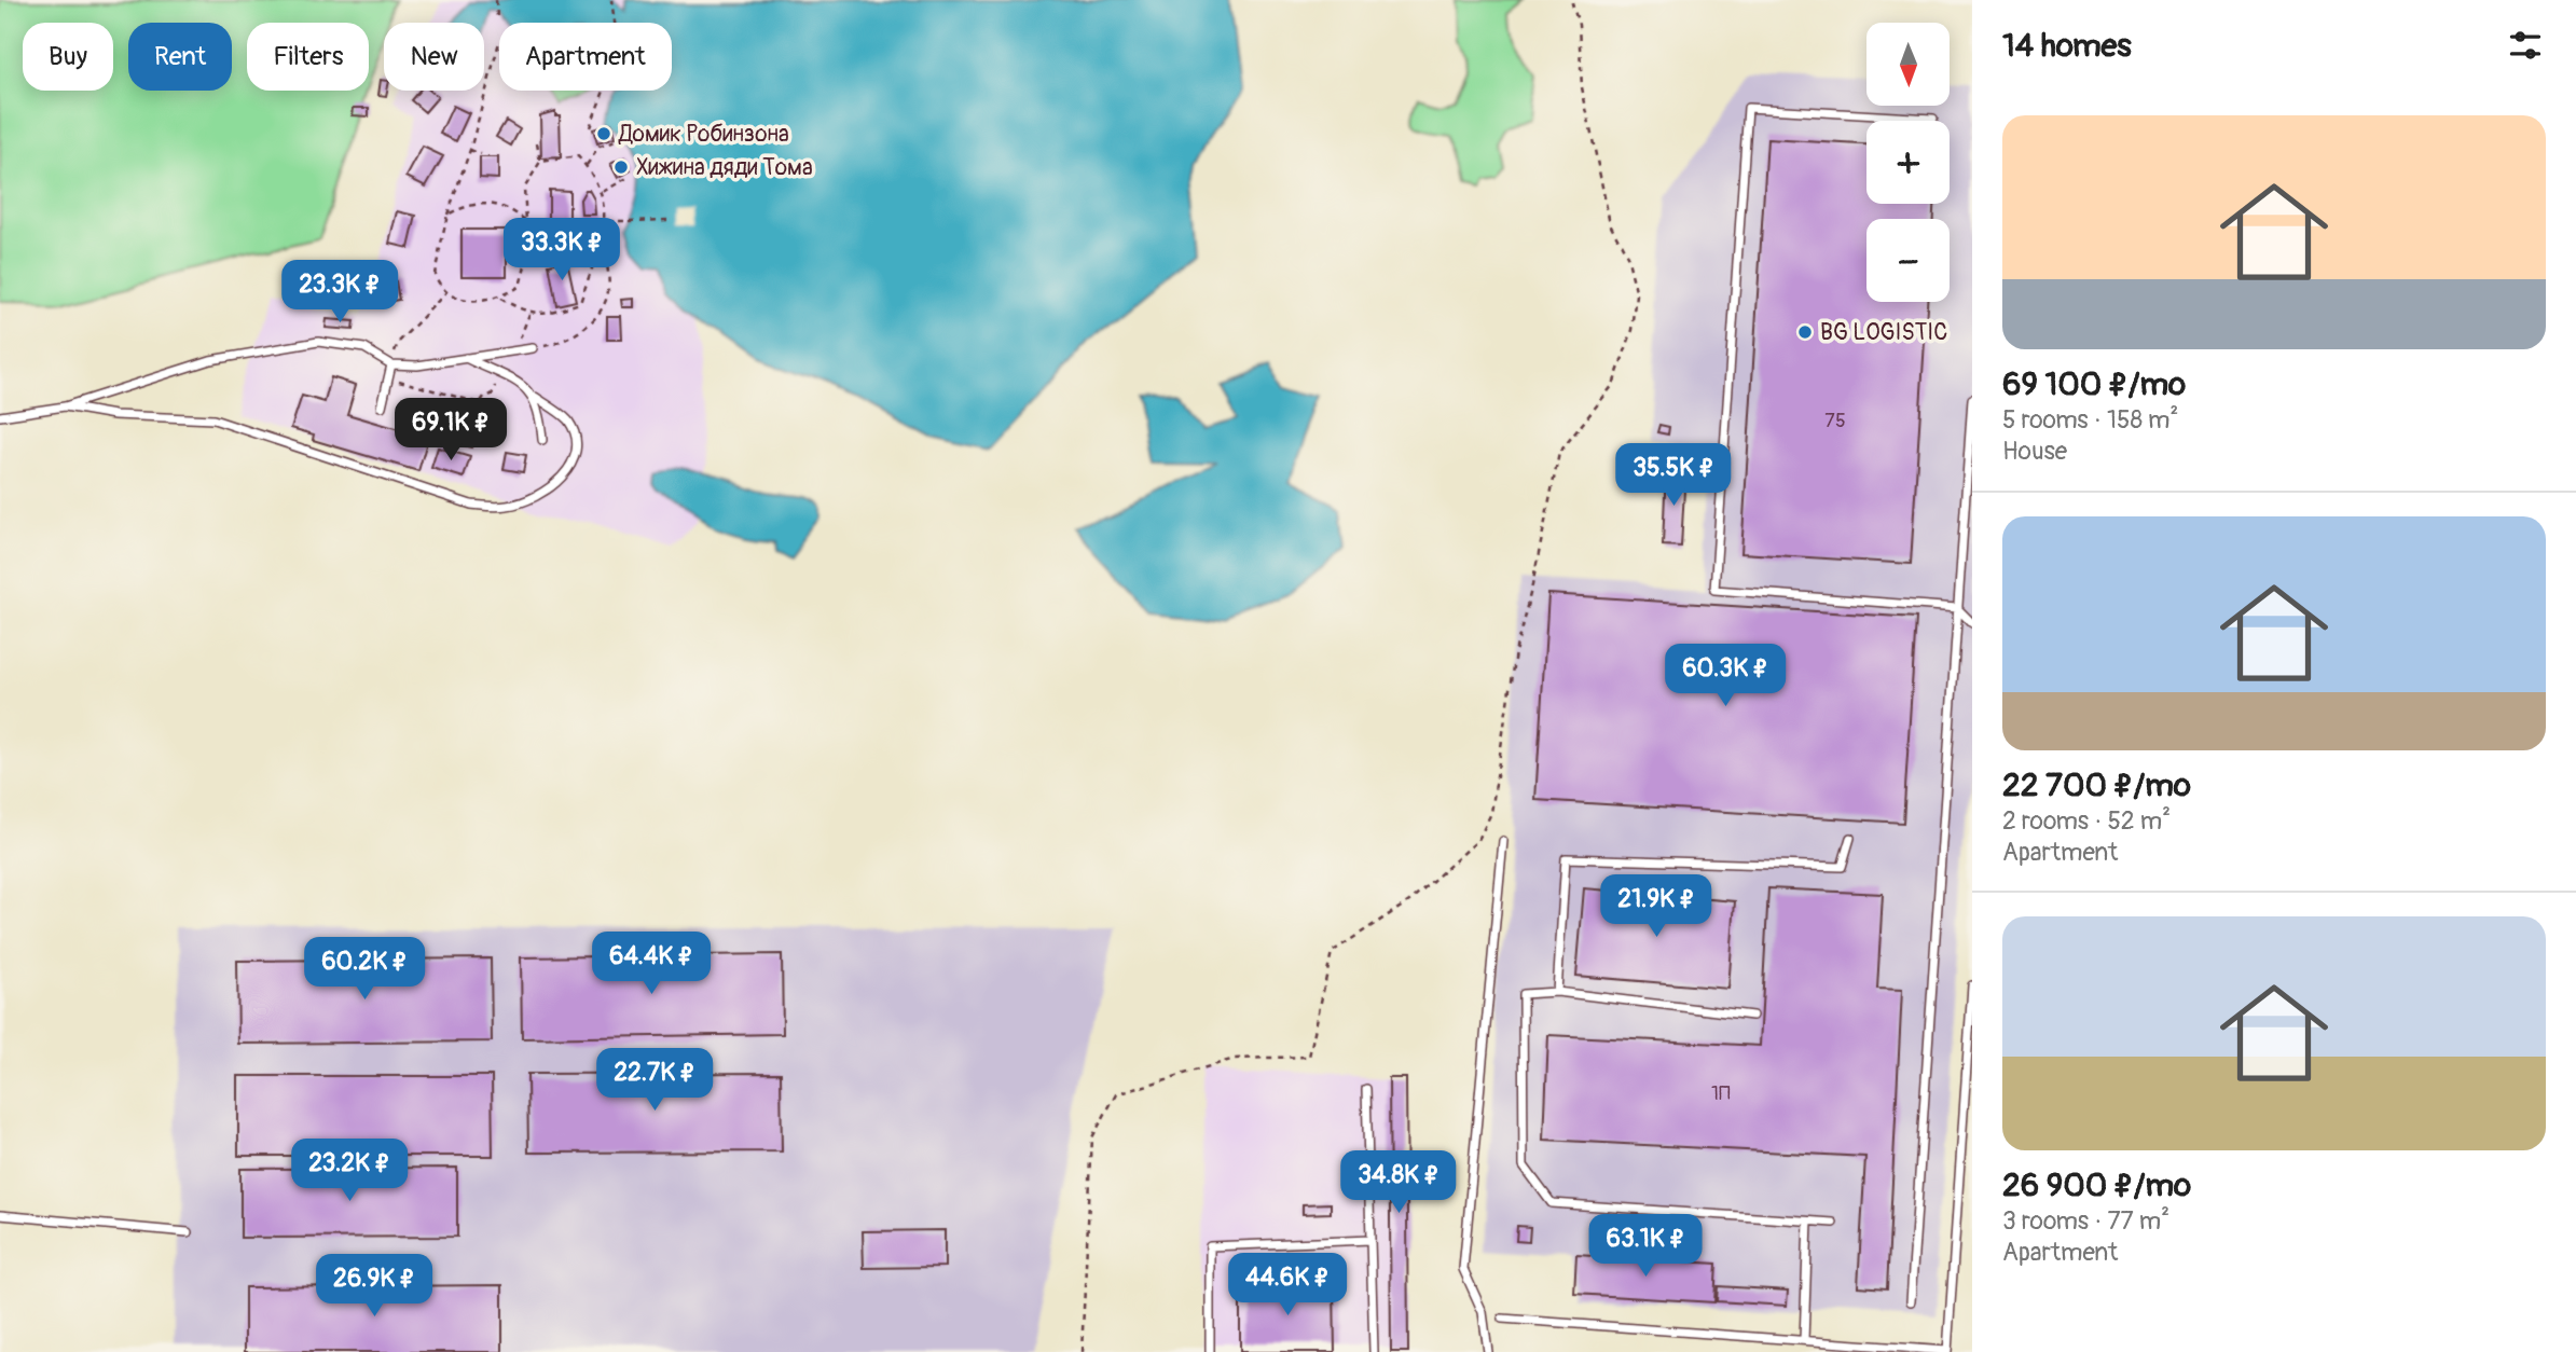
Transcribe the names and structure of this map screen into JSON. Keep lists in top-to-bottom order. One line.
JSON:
{"places":["Домик Робинзона","Хижина дяди Тома","BG LOGISTIC"],"house_numbers":["75","1П"],"north":"bottom","page":{"heading":"14 homes","map_buttons":["+","−"],"chip":["Buy","Rent","Filters","New","Apartment"],"list":[{"name":"69 100 ₽/mo","note":"5 rooms · 158 m² · House"},{"name":"22 700 ₽/mo","note":"2 rooms · 52 m² · Apartment"},{"name":"26 900 ₽/mo","note":"3 rooms · 77 m² · Apartment"}],"price":["33.3K ₽","23.3K ₽","69.1K ₽","35.5K ₽","60.3K ₽","21.9K ₽","64.4K ₽","60.2K ₽","22.7K ₽","23.2K ₽","34.8K ₽","63.1K ₽","44.6K ₽","26.9K ₽"]}}
